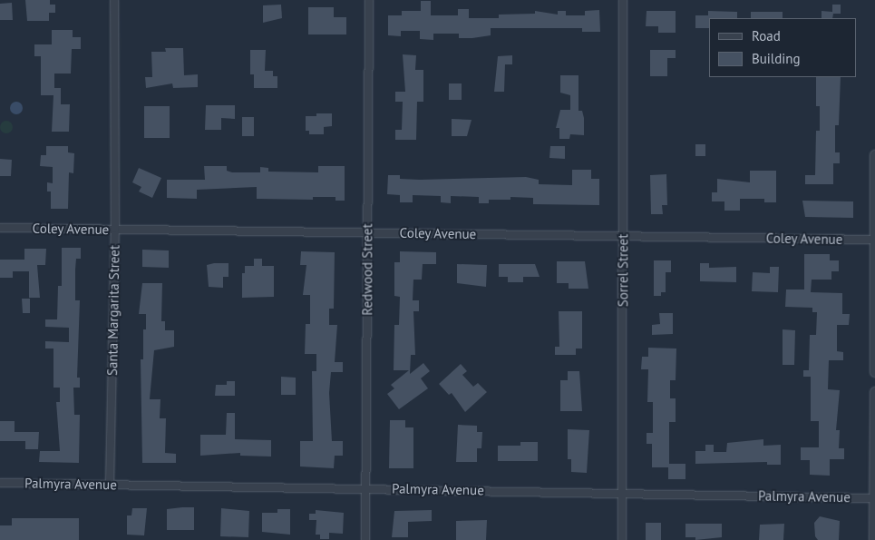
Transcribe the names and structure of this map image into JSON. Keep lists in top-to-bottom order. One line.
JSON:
{"streets":{"street":["Coley Avenue","Redwood Street","Sorrel Street","Santa Margarita Street","Palmyra Avenue"]},"crossings":[["Coley Avenue","Redwood Street"],["Coley Avenue","Sorrel Street"],["Coley Avenue","Santa Margarita Street"],["Redwood Street","Palmyra Avenue"],["Sorrel Street","Palmyra Avenue"],["Santa Margarita Street","Palmyra Avenue"]],"legend":["Road","Building"]}
